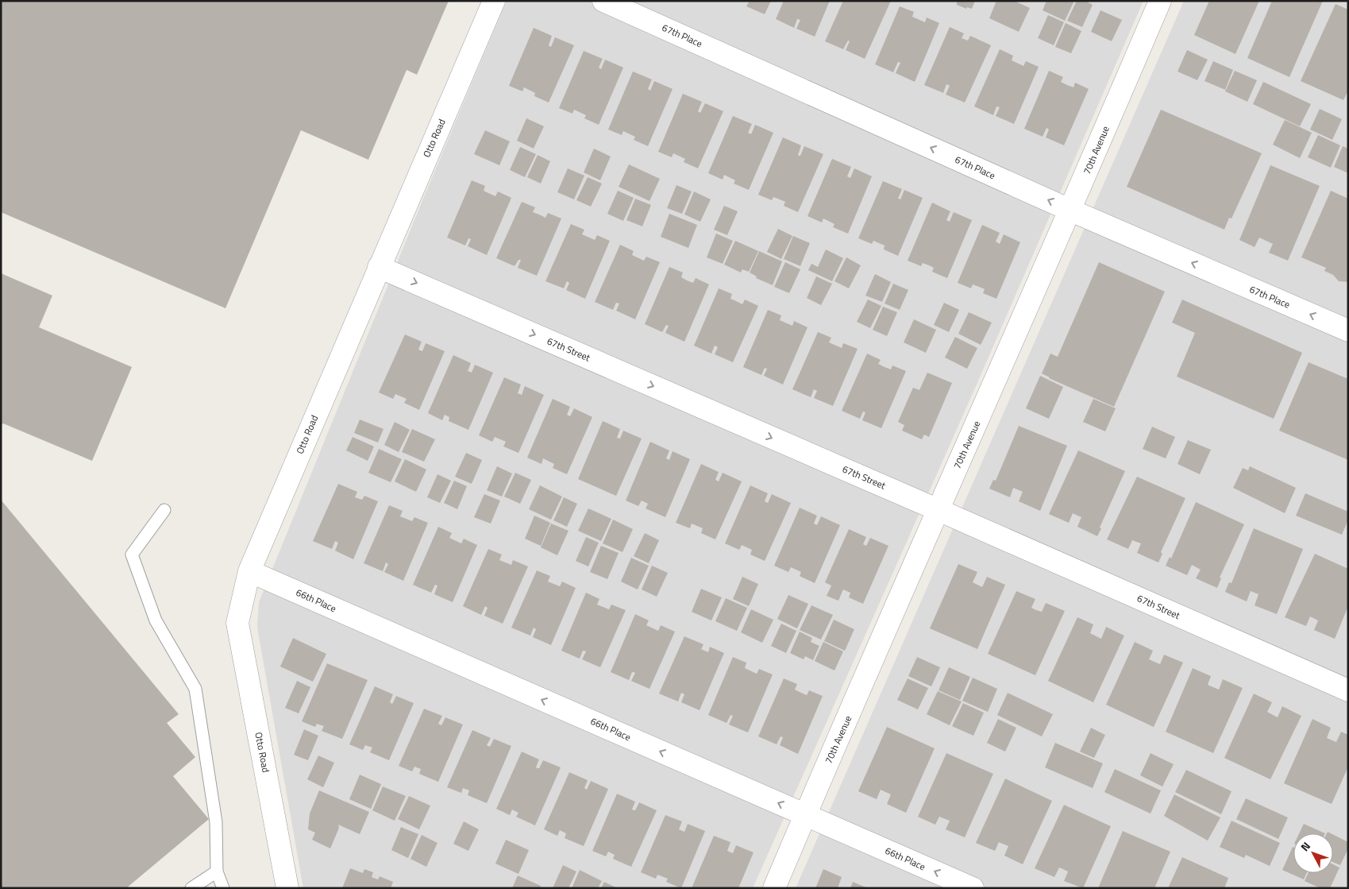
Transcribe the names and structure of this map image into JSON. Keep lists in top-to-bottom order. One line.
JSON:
{"streets":{"street":["67th Place","Otto Road","70th Avenue","67th Street","66th Place"]},"crossings":[["67th Place","70th Avenue"],["Otto Road","67th Street"],["Otto Road","66th Place"],["70th Avenue","67th Street"],["70th Avenue","66th Place"]],"one_way":["67th Place","67th Street","66th Place"],"north":"top left"}
